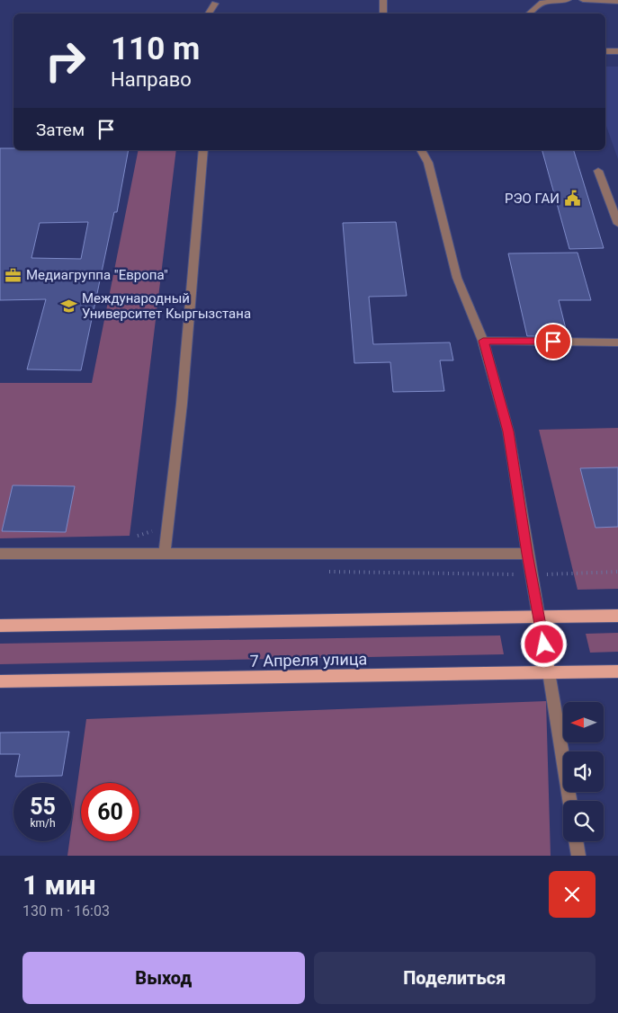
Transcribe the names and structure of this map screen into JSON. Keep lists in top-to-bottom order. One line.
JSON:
{"streets":{"main road":["7 Апреля улица"]},"places":{"public building":["РЭО ГАИ"],"office":["Медиагруппа \"Европа\""],"school or university":["Международный Университет Кыргызстана"]},"north":"left","page":{"turn":["110 m","Направо"],"then":"Затем","speed":"55 km/h","limit":"60","heading":["1 мин","130 m · 16:03"],"buttons":["Выход","Поделиться"]}}
